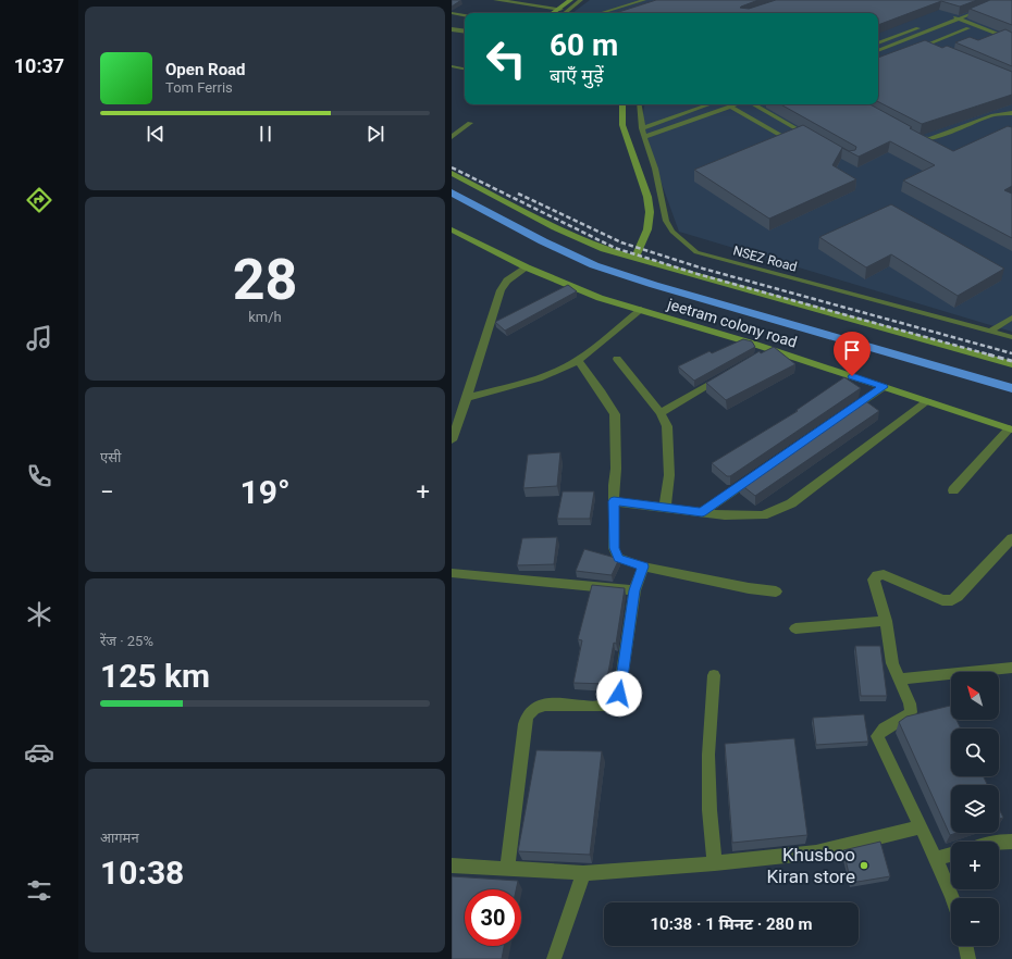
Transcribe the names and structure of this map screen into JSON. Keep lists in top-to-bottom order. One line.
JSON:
{"streets":{"street":["jeetram colony road"],"lane":["NSEZ Road"]},"places":["Khusboo Kiran store"],"north":"top left","page":{"tabs":"10:37","turn":["60 m","बाएँ मुड़ें"],"song":["Open Road","Tom Ferris"],"tile":[["28","km/h"],"एसी",["रेंज · 25%","125 km"],["आगमन","10:38"]],"heat":["−","19°","+"],"map_buttons":["+","−"],"limit":"30","trip":"10:38 · 1 मिनट · 280 m"}}
